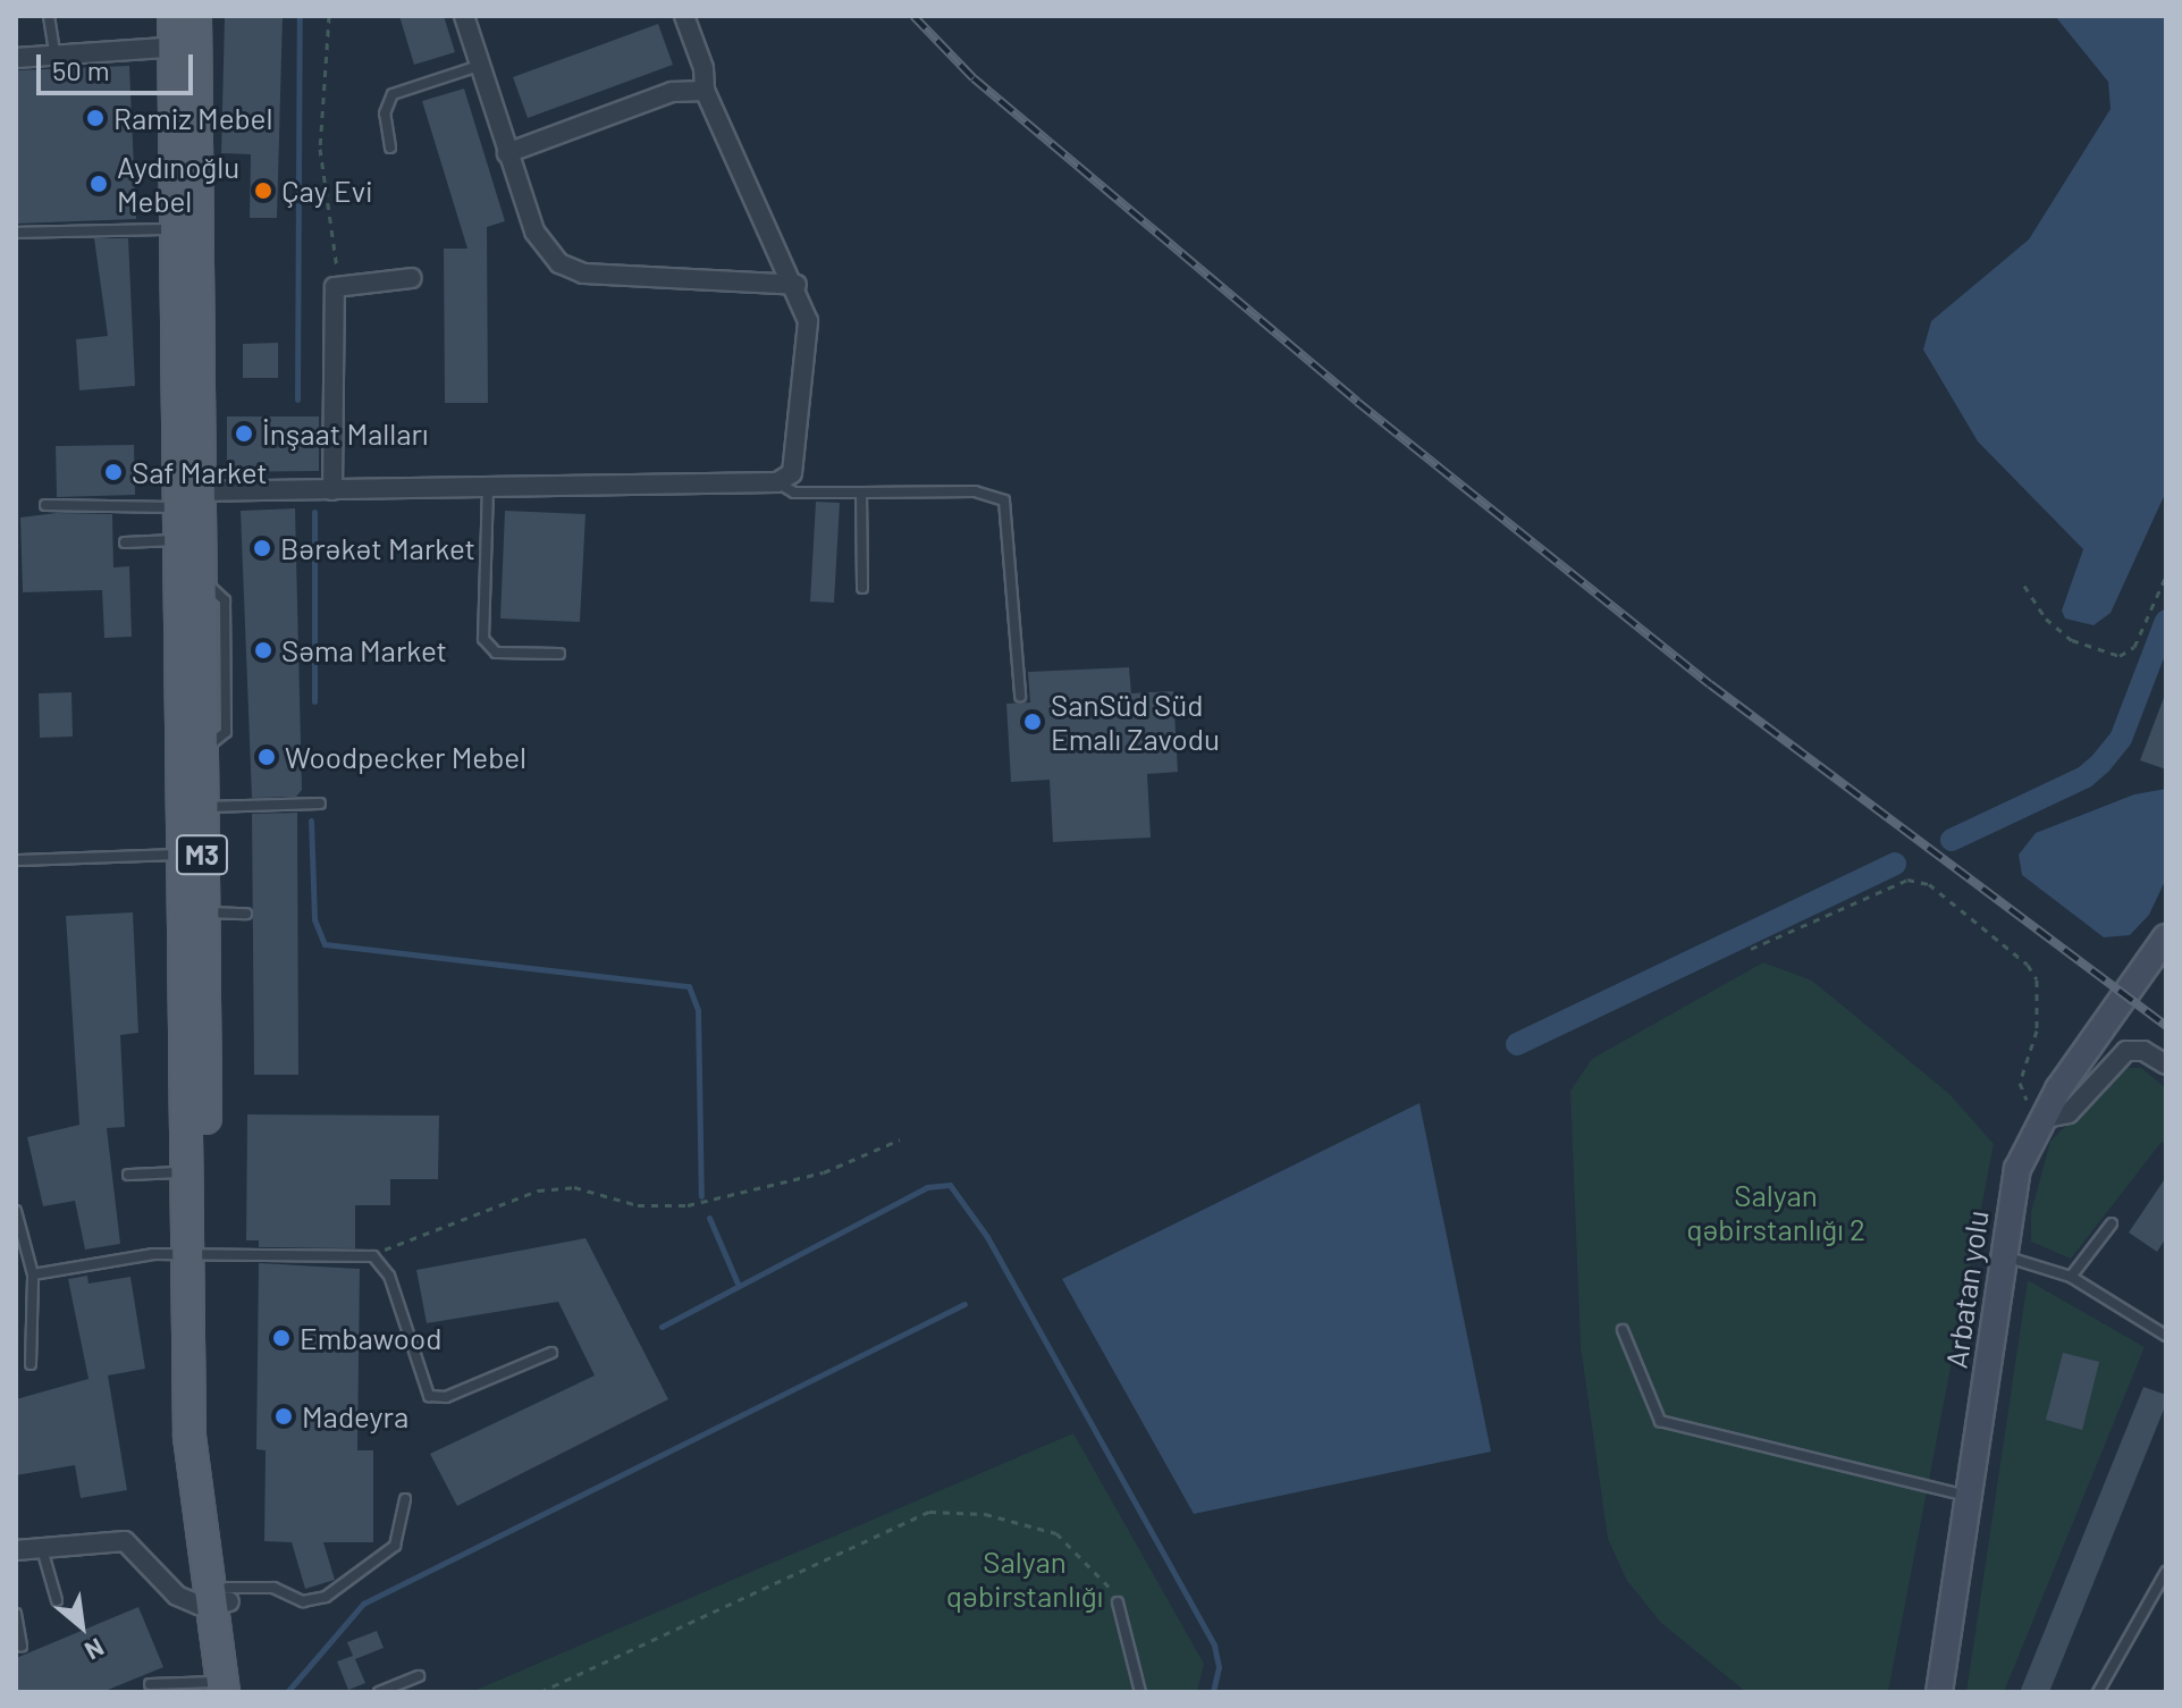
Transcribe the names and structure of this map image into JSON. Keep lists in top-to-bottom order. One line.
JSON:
{"streets":{"main road":["M3","Arbatan yolu"]},"parks":["Salyan qəbirstanlığı 2","Salyan qəbirstanlığı"],"places":["Ramiz Mebel","Aydınoğlu Mebel","Çay Evi","İnşaat Malları","Saf Market","Bərəkət Market","Səma Market","SanSüd Süd Emalı Zavodu","Woodpecker Mebel","Embawood","Madeyra"],"scale_bar":"50 m","north":"bottom right"}
